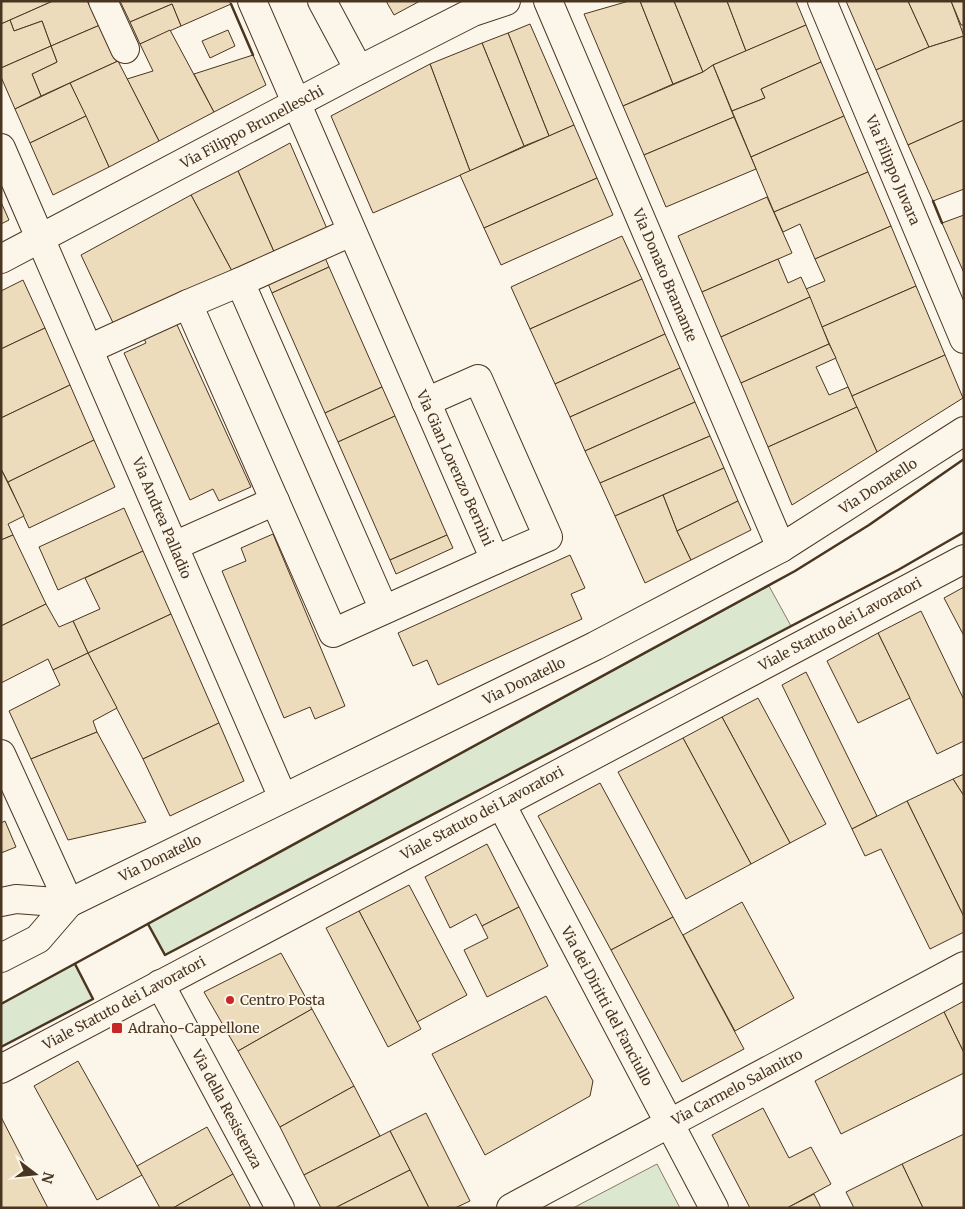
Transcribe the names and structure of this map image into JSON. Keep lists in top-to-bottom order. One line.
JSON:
{"streets":{"street":["Via Filippo Brunelleschi","Via Filippo Juvara","Via Donato Bramante","Via Gian Lorenzo Bernini","Via Donatello","Via Andrea Palladio","Viale Statuto dei Lavoratori","Via dei Diritti del Fanciullo","Via Carmelo Salanitro","Via della Resistenza"]},"crossings":[["Via Filippo Brunelleschi","Via Gian Lorenzo Bernini"],["Via Filippo Brunelleschi","Via Andrea Palladio"],["Via Donato Bramante","Via Donatello"],["Via Donatello","Via Andrea Palladio"],["Viale Statuto dei Lavoratori","Via dei Diritti del Fanciullo"],["Viale Statuto dei Lavoratori","Via della Resistenza"],["Via dei Diritti del Fanciullo","Via Carmelo Salanitro"]],"places":{"other":["Centro Posta"],"transit":["Adrano-Cappellone"]},"north":"right"}
